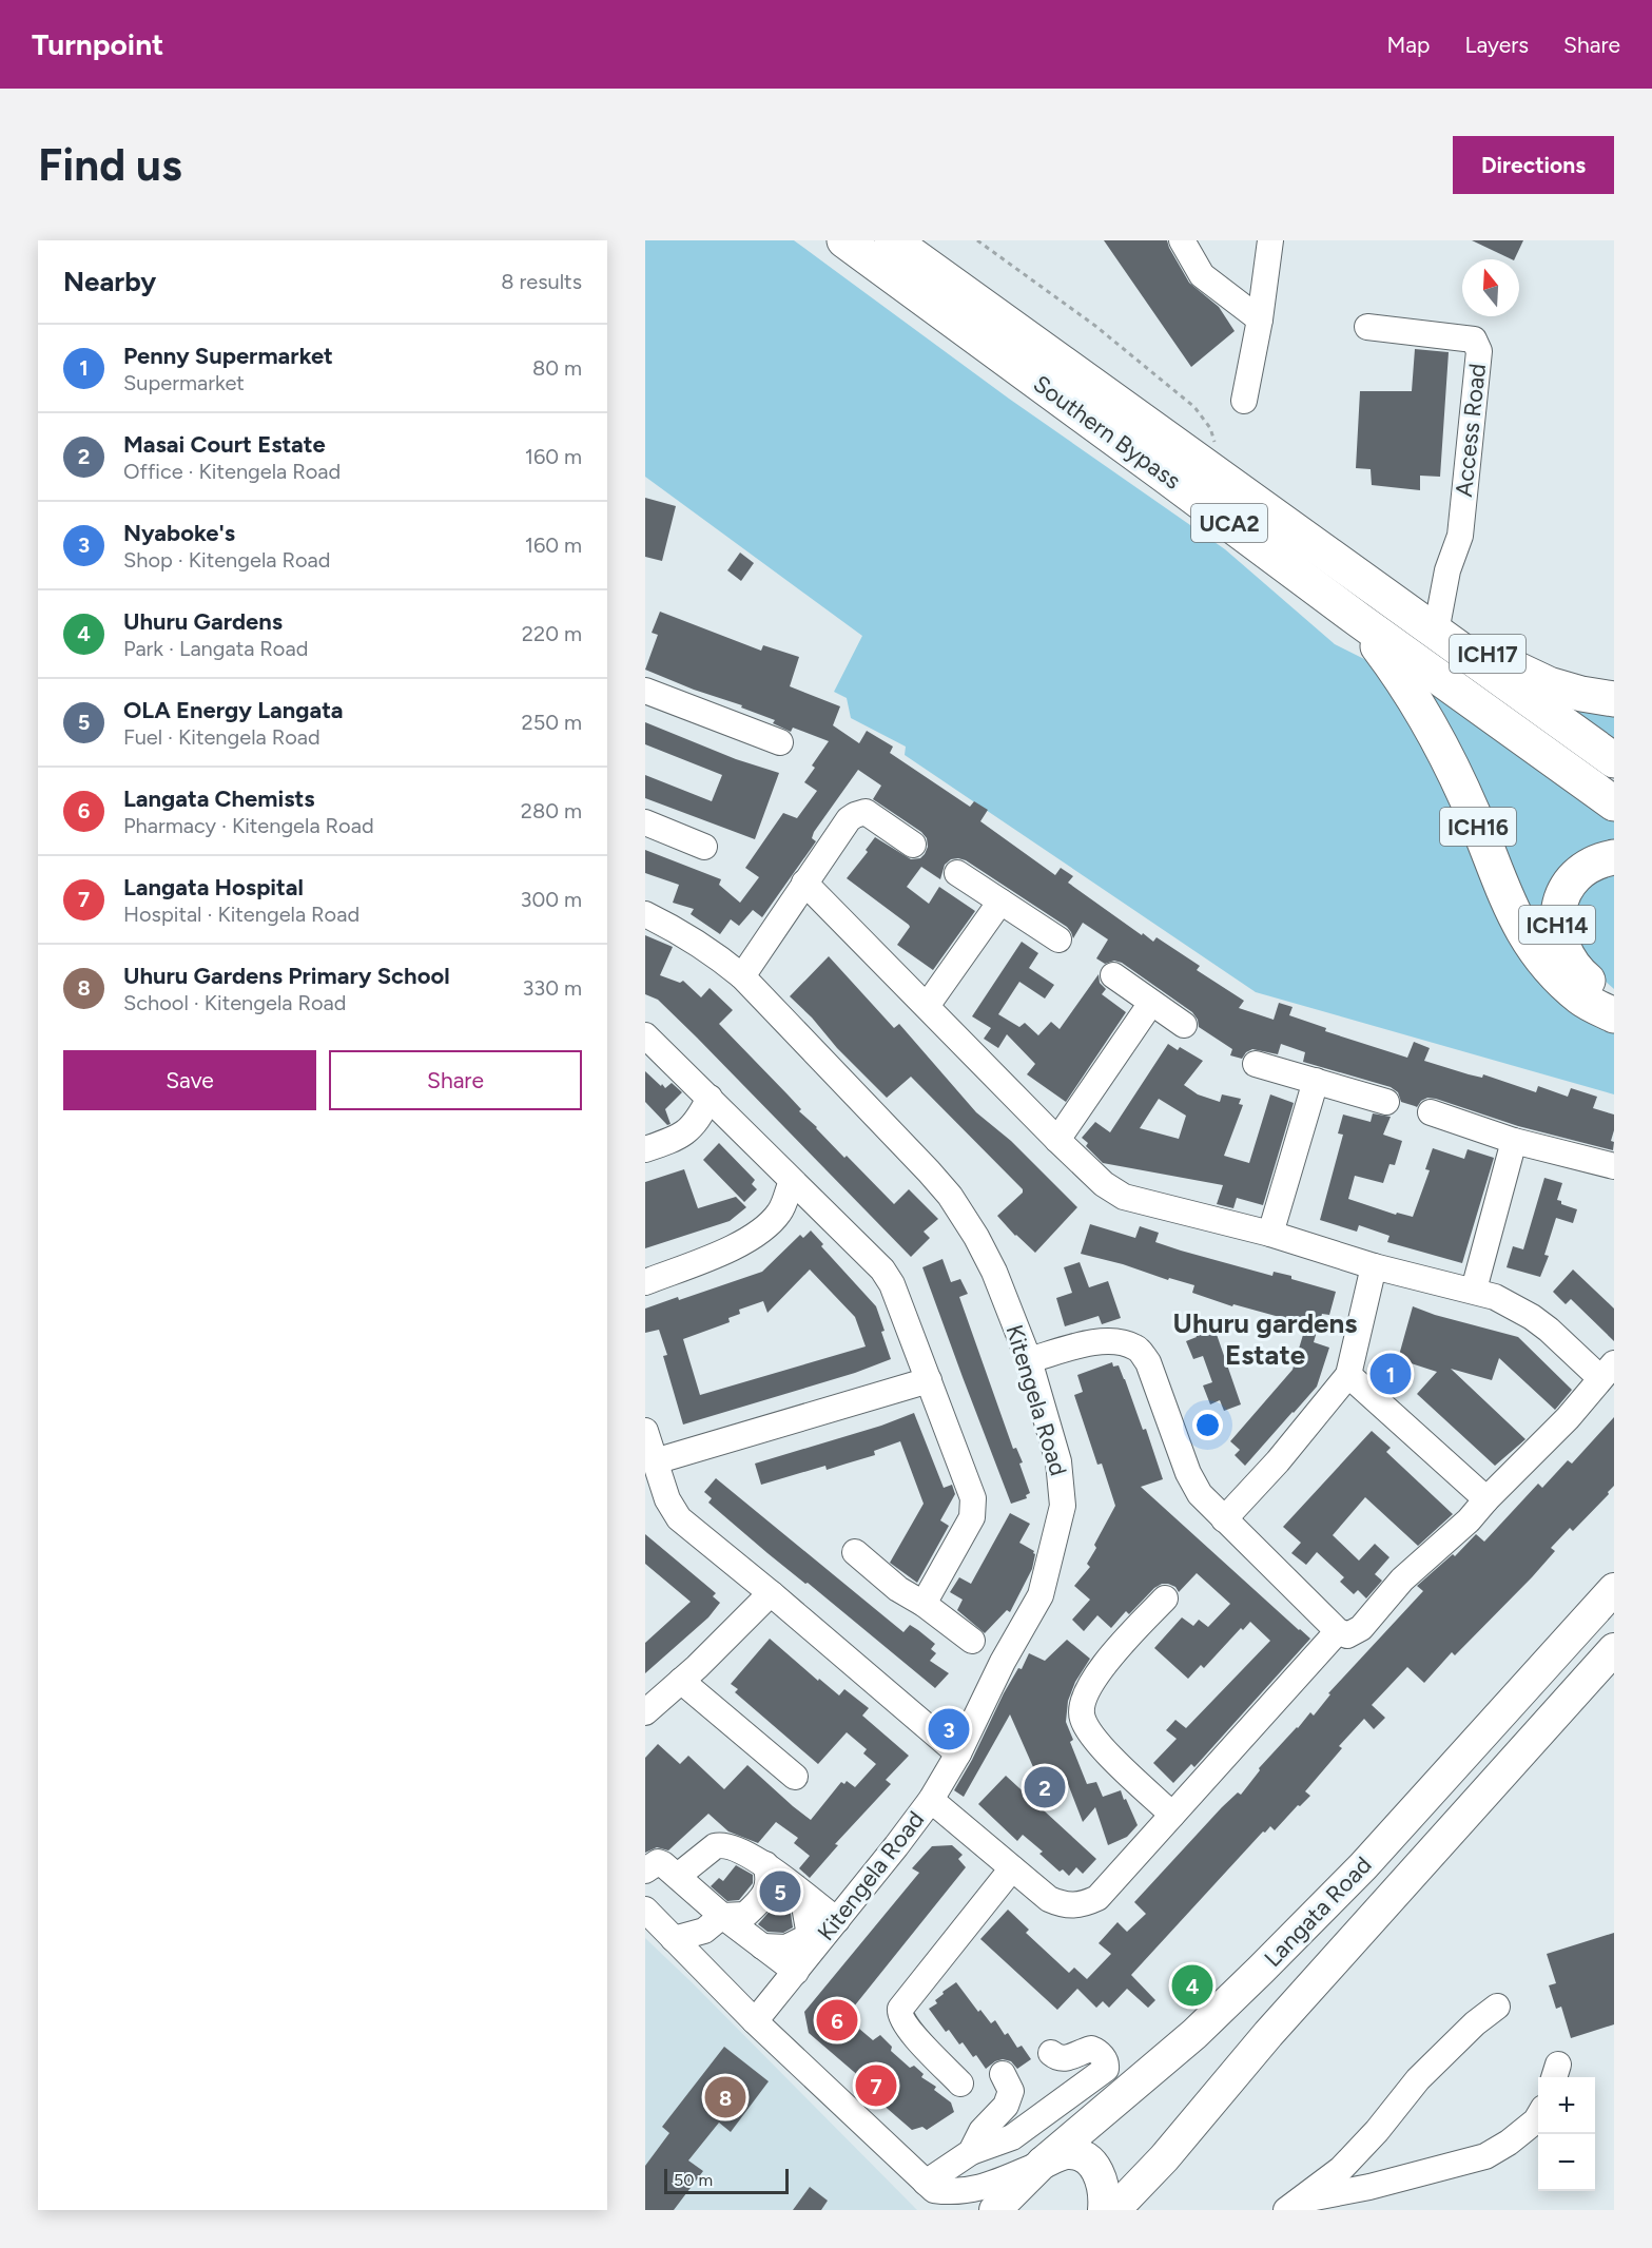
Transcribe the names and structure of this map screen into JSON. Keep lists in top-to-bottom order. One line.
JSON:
{"streets":{"highway":["Southern Bypass","UCA2","ICH17","ICH16","ICH14"],"main road":["Langata Road"],"street":["Access Road","Kitengela Road"]},"crossings":[["Access Road","ICH17"],["Southern Bypass","ICH17"],["Southern Bypass","ICH16"]],"districts":["Uhuru gardens Estate"],"scale_bar":"50 m","north":"top","page":{"header":"Turnpoint","nav":["Map","Layers","Share"],"buttons":["Directions",["Save","Share"]],"title":"Find us","heading":["Nearby","8 results"],"list":[{"mark":"1","name":"Penny Supermarket","note":"Supermarket","value":"80 m"},{"mark":"2","name":"Masai Court Estate","note":"Office · Kitengela Road","value":"160 m"},{"mark":"3","name":"Nyaboke's","note":"Shop · Kitengela Road","value":"160 m"},{"mark":"4","name":"Uhuru Gardens","note":"Park · Langata Road","value":"220 m"},{"mark":"5","name":"OLA Energy Langata","note":"Fuel · Kitengela Road","value":"250 m"},{"mark":"6","name":"Langata Chemists","note":"Pharmacy · Kitengela Road","value":"280 m"},{"mark":"7","name":"Langata Hospital","note":"Hospital · Kitengela Road","value":"300 m"},{"mark":"8","name":"Uhuru Gardens Primary School","note":"School · Kitengela Road","value":"330 m"}],"pins":["1","3","2","5","4","6","7","8"],"map_buttons":["+","−"],"scale":"50 m"}}
